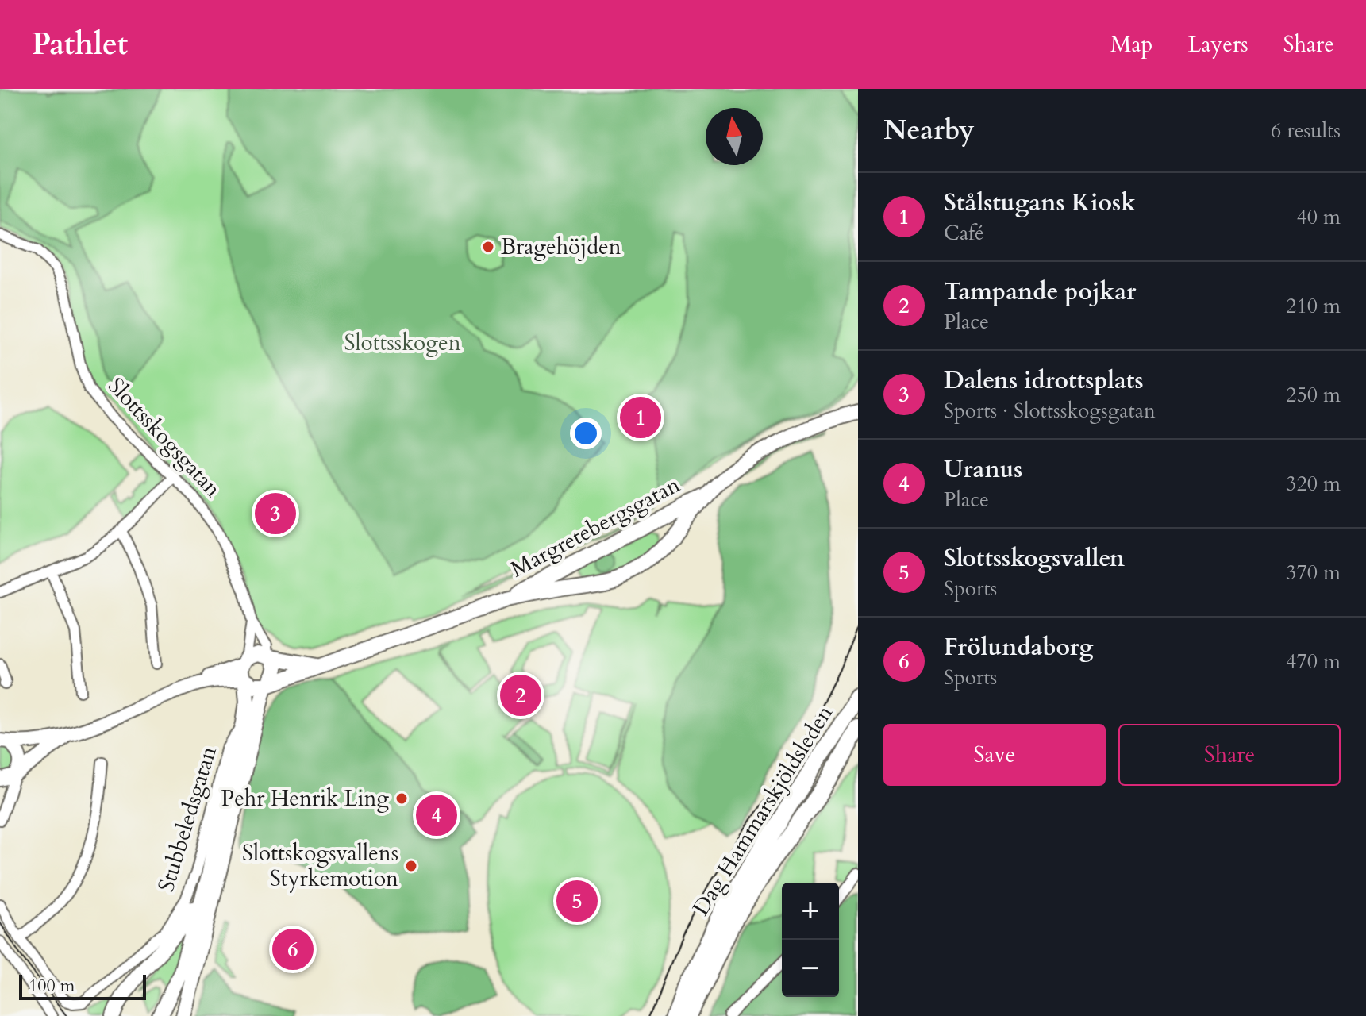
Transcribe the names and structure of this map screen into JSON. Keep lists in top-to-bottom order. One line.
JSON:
{"streets":{"main road":["Slottsskogsgatan","Margretebergsgatan","Dag Hammarskjöldsleden"],"street":["Stubbeledsgatan"]},"crossings":[["Slottsskogsgatan","Margretebergsgatan"],["Slottsskogsgatan","Stubbeledsgatan"]],"parks":["Slottsskogen"],"places":["Bragehöjden","Pehr Henrik Ling","Slottskogsvallens Styrkemotion"],"scale_bar":"100 m","north":"top","page":{"header":"Pathlet","nav":["Map","Layers","Share"],"heading":["Nearby","6 results"],"list":[{"mark":"1","name":"Stålstugans Kiosk","note":"Café","value":"40 m"},{"mark":"2","name":"Tampande pojkar","note":"Place","value":"210 m"},{"mark":"3","name":"Dalens idrottsplats","note":"Sports · Slottsskogsgatan","value":"250 m"},{"mark":"4","name":"Uranus","note":"Place","value":"320 m"},{"mark":"5","name":"Slottsskogsvallen","note":"Sports","value":"370 m"},{"mark":"6","name":"Frölundaborg","note":"Sports","value":"470 m"}],"pins":["1","3","2","4","5","6"],"buttons":["Save","Share"],"map_buttons":["+","−"],"scale":"100 m"}}
